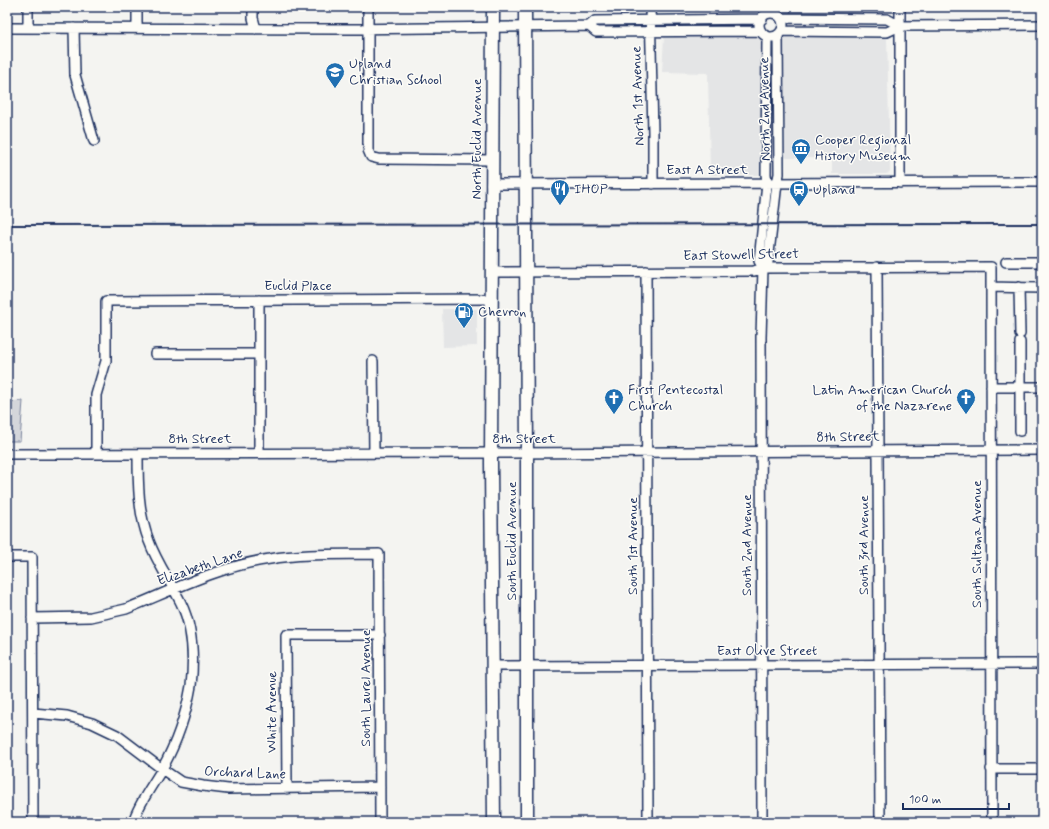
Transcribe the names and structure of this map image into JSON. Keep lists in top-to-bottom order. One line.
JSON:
{"streets":{"main road":["North Euclid Avenue","South Euclid Avenue"],"street":["North 1st Avenue","North 2nd Avenue","East A Street","East Stowell Street","Euclid Place","8th Street","South Sultana Avenue","South 2nd Avenue","South 3rd Avenue","South 1st Avenue","Elizabeth Lane","East Olive Street","South Laurel Avenue","White Avenue","Orchard Lane"]},"crossings":[["North 1st Avenue","East A Street"],["North 2nd Avenue","East A Street"],["North 2nd Avenue","South 2nd Avenue"],["North Euclid Avenue","East A Street"],["North Euclid Avenue","East Stowell Street"],["North Euclid Avenue","South Euclid Avenue"],["East A Street","South 2nd Avenue"],["East Stowell Street","South Euclid Avenue"],["East Stowell Street","South Sultana Avenue"],["East Stowell Street","South 2nd Avenue"],["East Stowell Street","South 3rd Avenue"],["East Stowell Street","South 1st Avenue"],["Euclid Place","8th Street"],["Euclid Place","South Euclid Avenue"],["8th Street","South Euclid Avenue"],["8th Street","South Sultana Avenue"],["8th Street","South 2nd Avenue"],["8th Street","South 3rd Avenue"],["8th Street","South 1st Avenue"],["South Euclid Avenue","East Olive Street"],["South Sultana Avenue","East Olive Street"],["South 2nd Avenue","East Olive Street"],["South 3rd Avenue","East Olive Street"],["South 1st Avenue","East Olive Street"],["Elizabeth Lane","South Laurel Avenue"],["South Laurel Avenue","White Avenue"],["South Laurel Avenue","Orchard Lane"],["White Avenue","Orchard Lane"]],"places":{"school or university":["Upland Christian School"],"museum":["Cooper Regional History Museum"],"restaurant":["IHOP"],"station":["Upland"],"fuel station":["Chevron"],"church":["First Pentecostal Church","Latin American Church of the Nazarene"]},"scale_bar":"100 m"}
